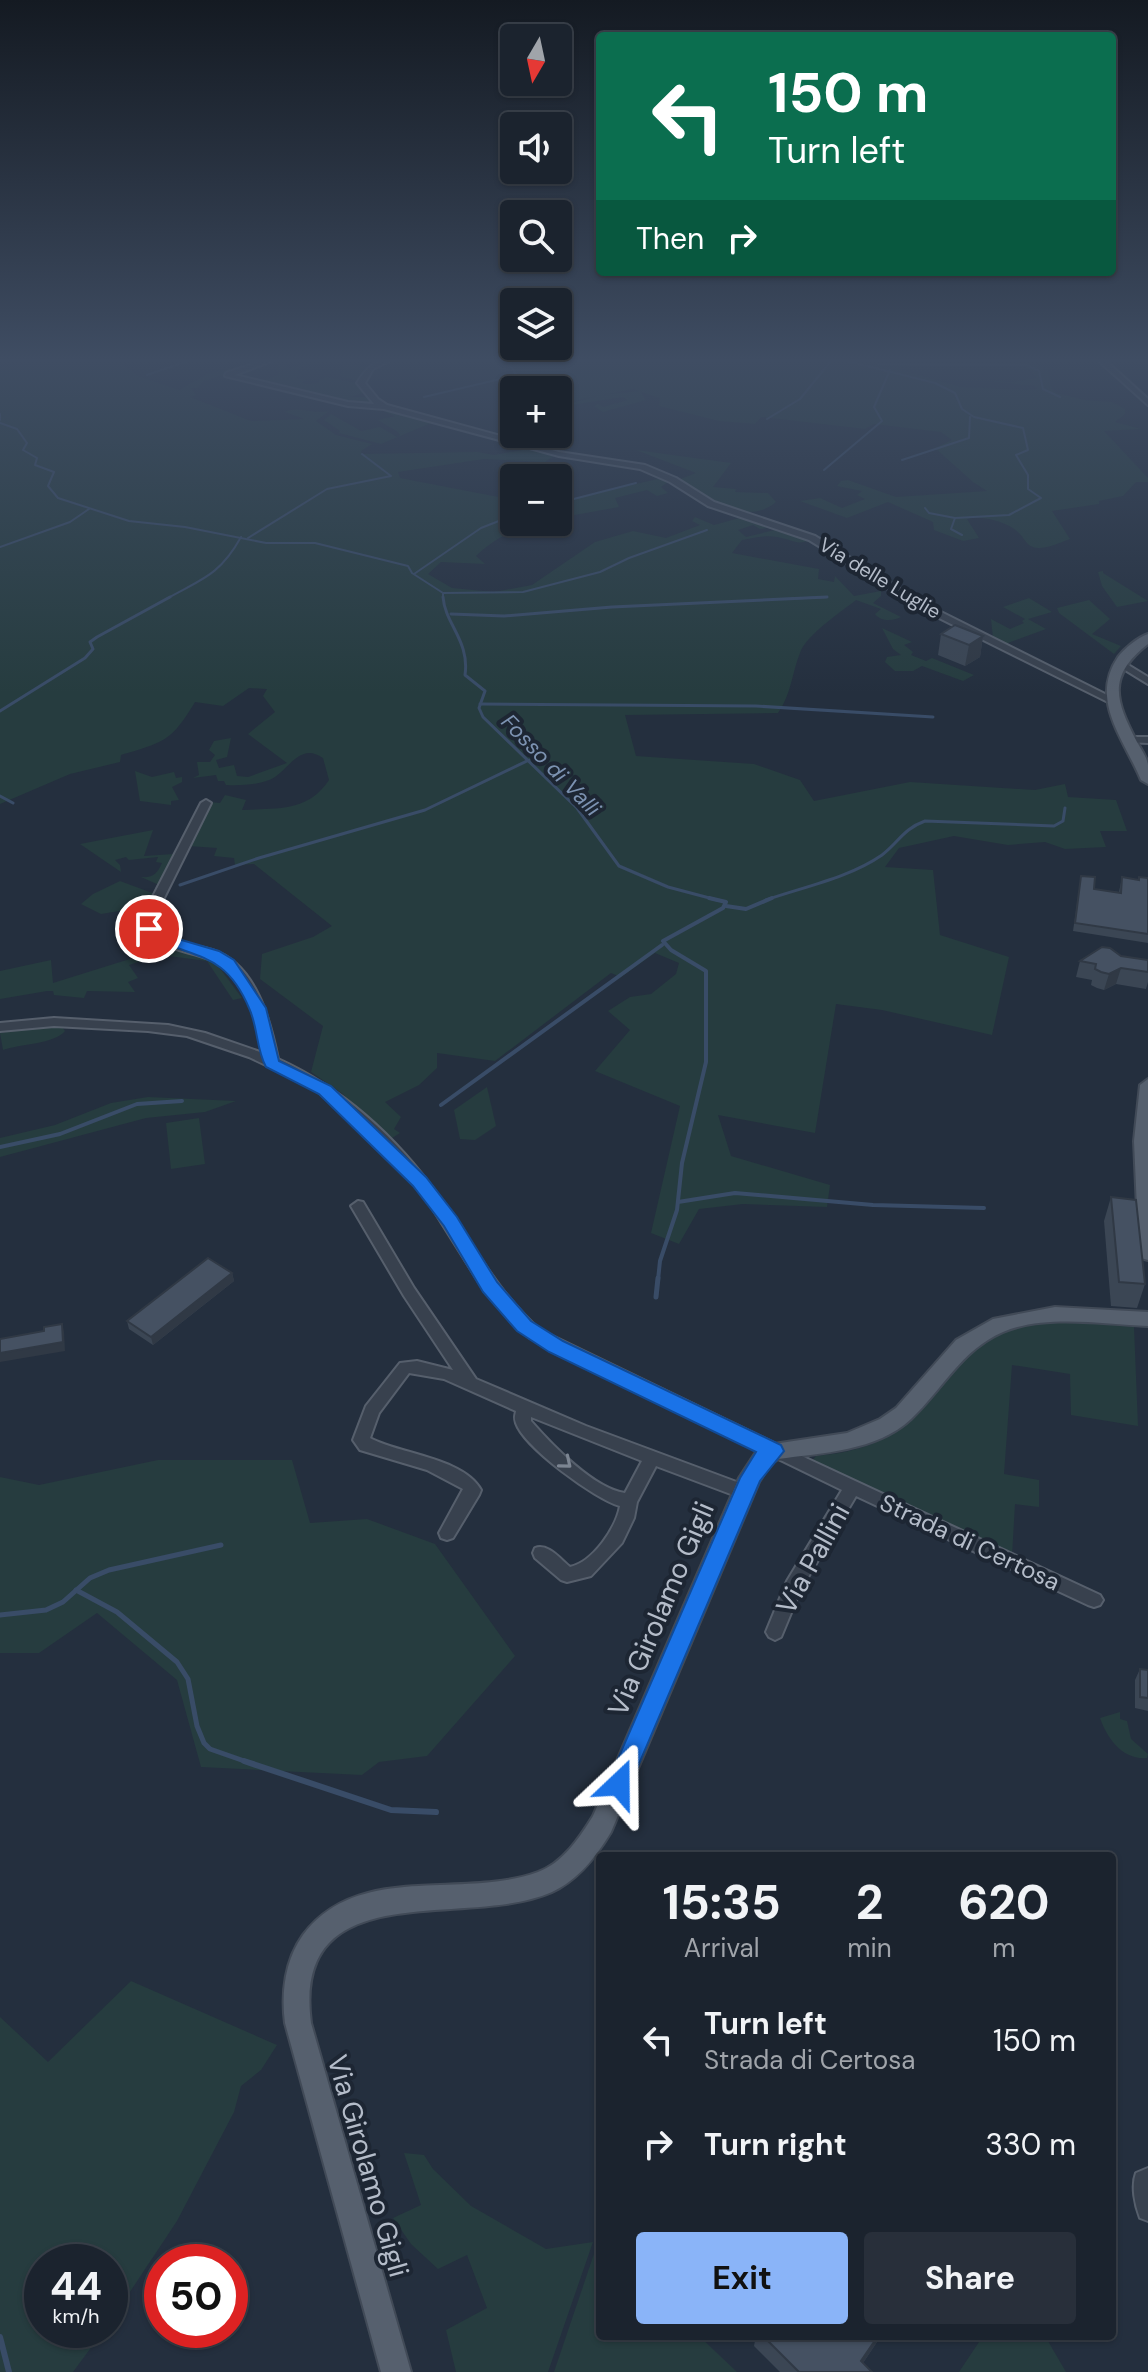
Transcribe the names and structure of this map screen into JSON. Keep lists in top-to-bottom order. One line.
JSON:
{"streets":{"main road":["Via Girolamo Gigli"],"street":["Via delle Luglie","Strada di Certosa","Via Pallini"]},"crossings":[["Strada di Certosa","Via Pallini"],["Strada di Certosa","Via Girolamo Gigli"]],"water":["Fosso di Valli"],"north":"bottom","page":{"map_buttons":["+","−"],"turn":["150 m","Turn left"],"then":"Then","eta":["15:35","Arrival","2","min","620","m"],"list":[{"name":"Turn left","note":"Strada di Certosa","value":"150 m"},{"name":"Turn right","value":"330 m"}],"buttons":["Exit","Share"],"speed":"44 km/h","limit":"50"}}
